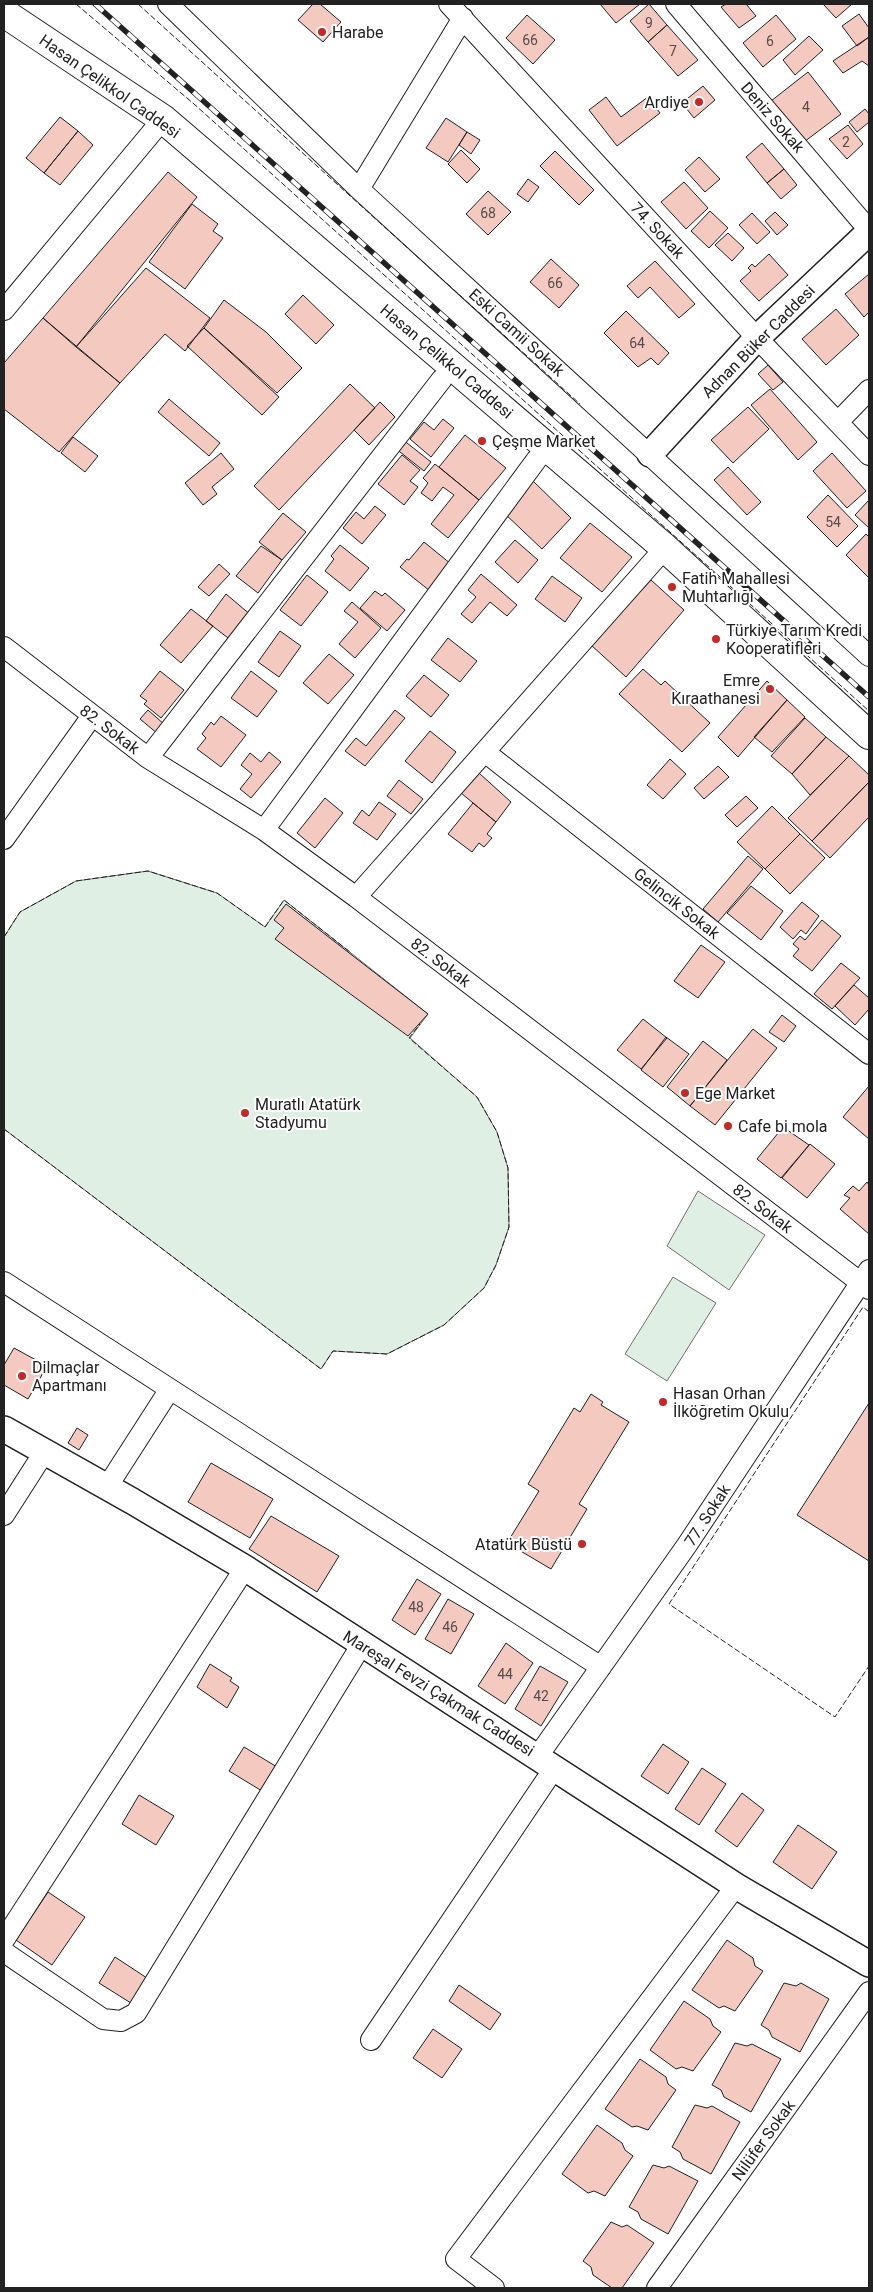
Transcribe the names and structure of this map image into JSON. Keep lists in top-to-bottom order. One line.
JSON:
{"streets":{"main road":["Hasan Çelikkol Caddesi"],"street":["Deniz Sokak","74. Sokak","Eski Camii Sokak","Adnan Büker Caddesi","82. Sokak","Gelincik Sokak","77. Sokak","Mareşal Fevzi Çakmak Caddesi","Nilüfer Sokak"]},"crossings":[["Deniz Sokak","Adnan Büker Caddesi"],["74. Sokak","Adnan Büker Caddesi"],["Eski Camii Sokak","Adnan Büker Caddesi"],["82. Sokak","77. Sokak"],["77. Sokak","Mareşal Fevzi Çakmak Caddesi"]],"places":["Harabe","Ardiye","Çeşme Market","Fatih Mahallesi Muhtarlığı","Türkiye Tarım Kredi Kooperatifleri","Emre Kıraathanesi","Ege Market","Muratlı Atatürk Stadyumu","Cafe bi mola","Dilmaçlar Apartmanı","Hasan Orhan İlköğretim Okulu","Atatürk Büstü"],"house_numbers":["9","66","6","7","4","2","68","66","64","54","48","46","44","42"]}
